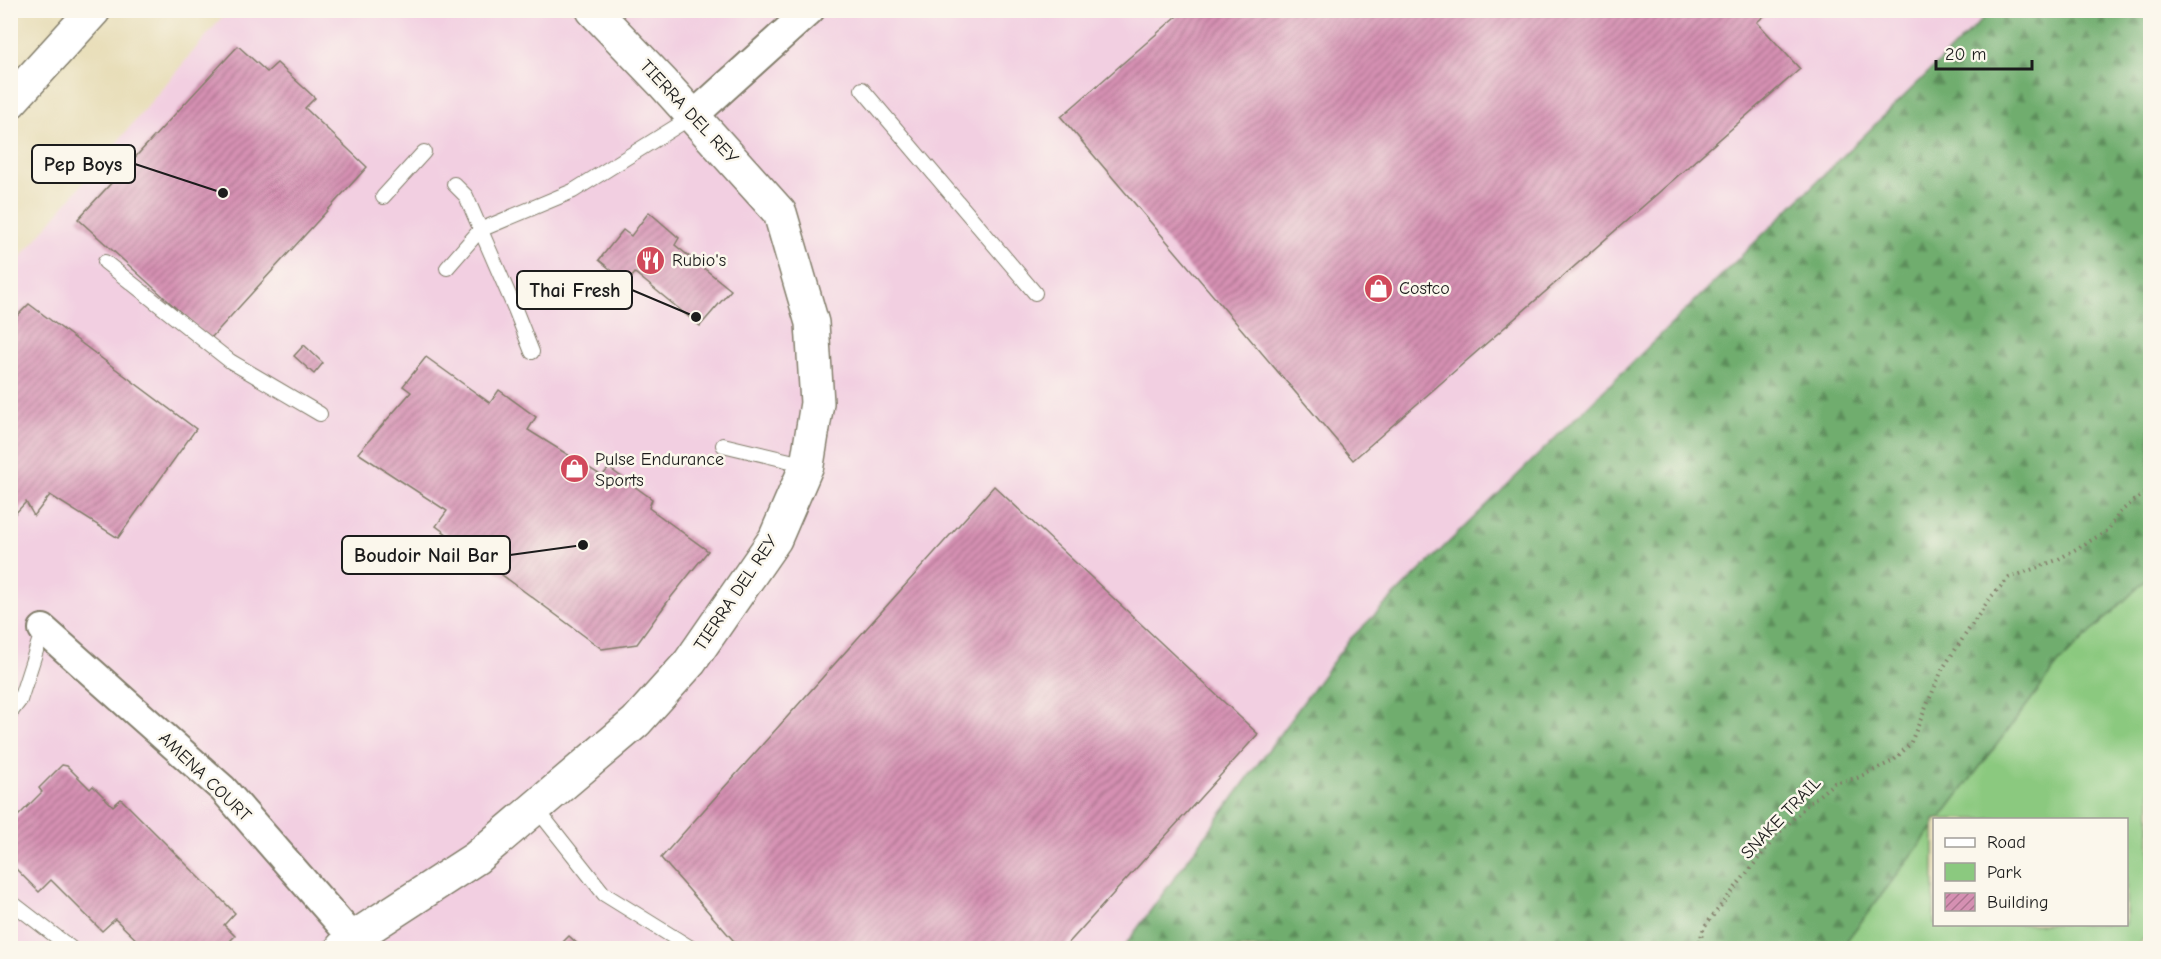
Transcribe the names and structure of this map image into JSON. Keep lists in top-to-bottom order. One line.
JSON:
{"streets":{"street":["TIERRA DEL REY","AMENA COURT"],"path":["SNAKE TRAIL"]},"crossings":[["TIERRA DEL REY","AMENA COURT"]],"places":{"other":["Pep Boys","Thai Fresh","Boudoir Nail Bar"],"restaurant":["Rubio's"],"shop":["Costco","Pulse Endurance Sports"]},"legend":["Road","Park","Building"],"scale_bar":"20 m"}
